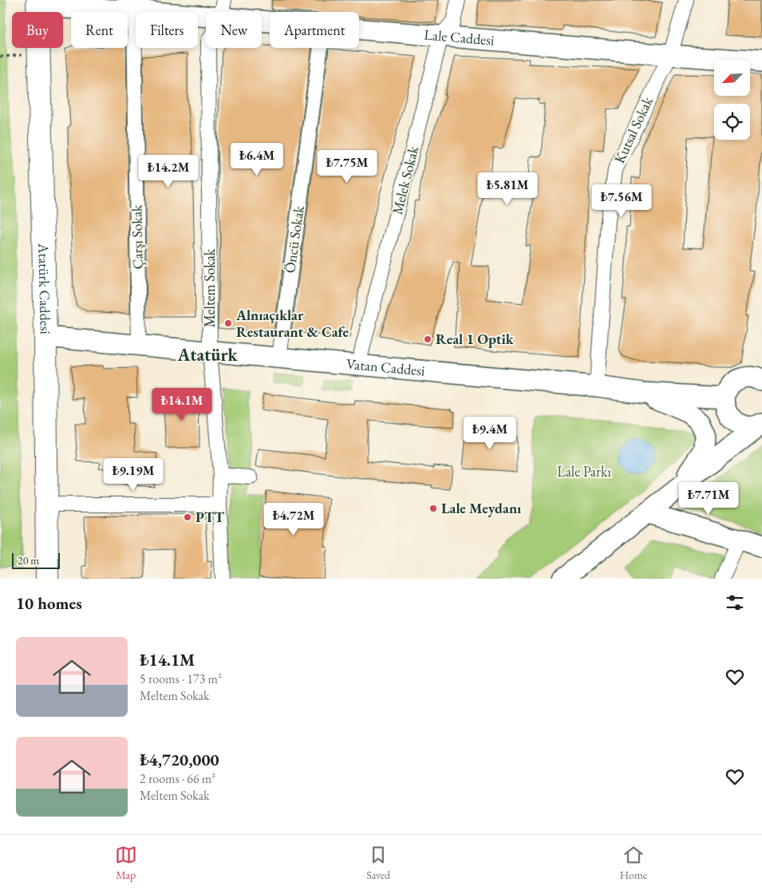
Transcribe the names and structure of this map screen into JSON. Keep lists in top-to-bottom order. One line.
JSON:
{"streets":{"main road":["Lale Caddesi","Atatürk Caddesi","Vatan Caddesi"],"street":["Kutsal Sokak","Melek Sokak","Çarşı Sokak","Öncü Sokak","Meltem Sokak"]},"crossings":[["Lale Caddesi","Kutsal Sokak"],["Lale Caddesi","Melek Sokak"],["Lale Caddesi","Çarşı Sokak"],["Lale Caddesi","Meltem Sokak"],["Lale Caddesi","Atatürk Caddesi"],["Kutsal Sokak","Vatan Caddesi"],["Melek Sokak","Vatan Caddesi"],["Çarşı Sokak","Vatan Caddesi"],["Öncü Sokak","Vatan Caddesi"],["Meltem Sokak","Vatan Caddesi"],["Atatürk Caddesi","Vatan Caddesi"]],"districts":["Atatürk"],"parks":["Lale Parkı"],"places":["Alnıaçıklar Restaurant & Cafe","Real 1 Optik","Lale Meydanı","PTT"],"scale_bar":"20 m","north":"bottom left","page":{"chip":["Buy","Rent","Filters","New","Apartment"],"price":["₺6.4M","₺7.75M","₺14.2M","₺5.81M","₺7.56M","₺14.1M","₺9.4M","₺9.19M","₺7.71M","₺4.72M"],"scale":"20 m","heading":"10 homes","list":[{"name":"₺14.1M","note":"5 rooms · 173 m² · Meltem Sokak"},{"name":"₺4,720,000","note":"2 rooms · 66 m² · Meltem Sokak"}],"tabs":["Map","Saved","Home"]}}
